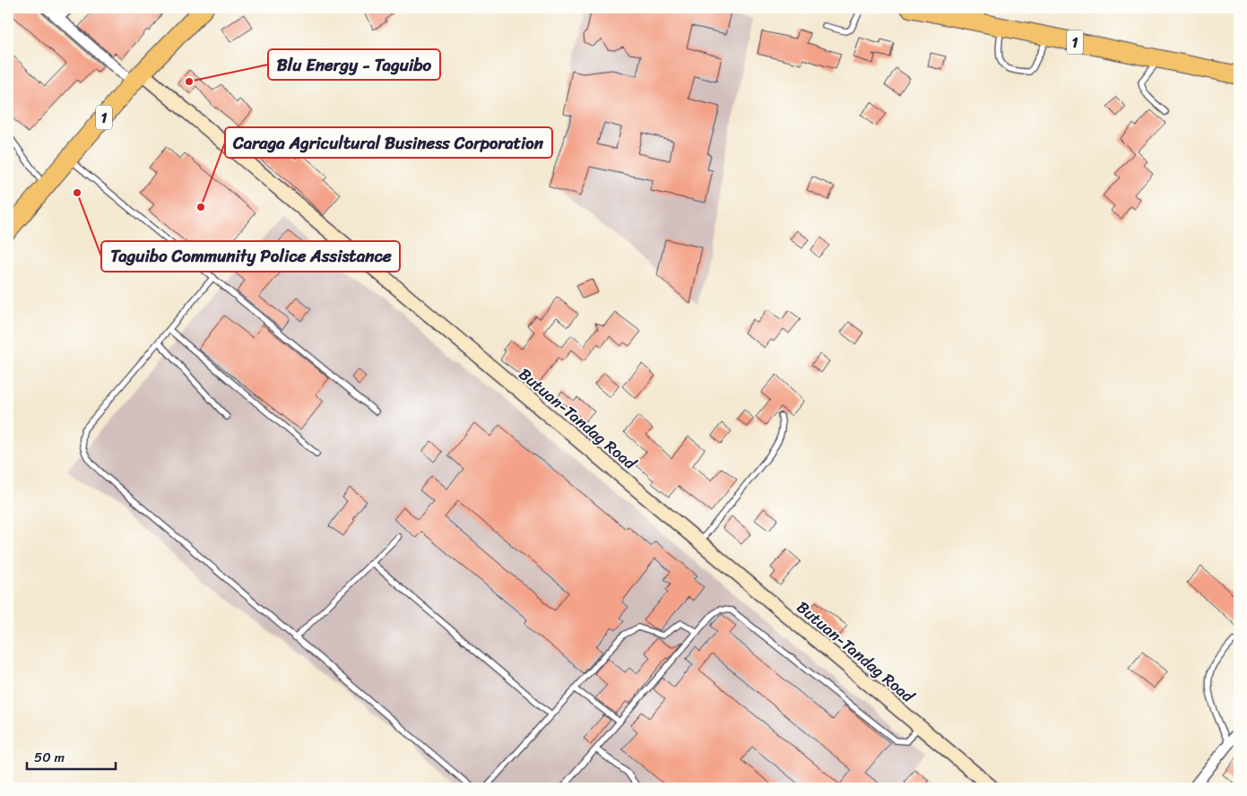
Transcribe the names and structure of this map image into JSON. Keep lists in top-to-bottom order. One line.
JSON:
{"streets":{"highway":["1"],"main road":["Butuan-Tandag Road"]},"crossings":[["1","Butuan-Tandag Road"]],"places":["Blu Energy - Taguibo","Taguibo Community Police Assistance","Caraga Agricultural Business Corporation"],"scale_bar":"50 m"}
